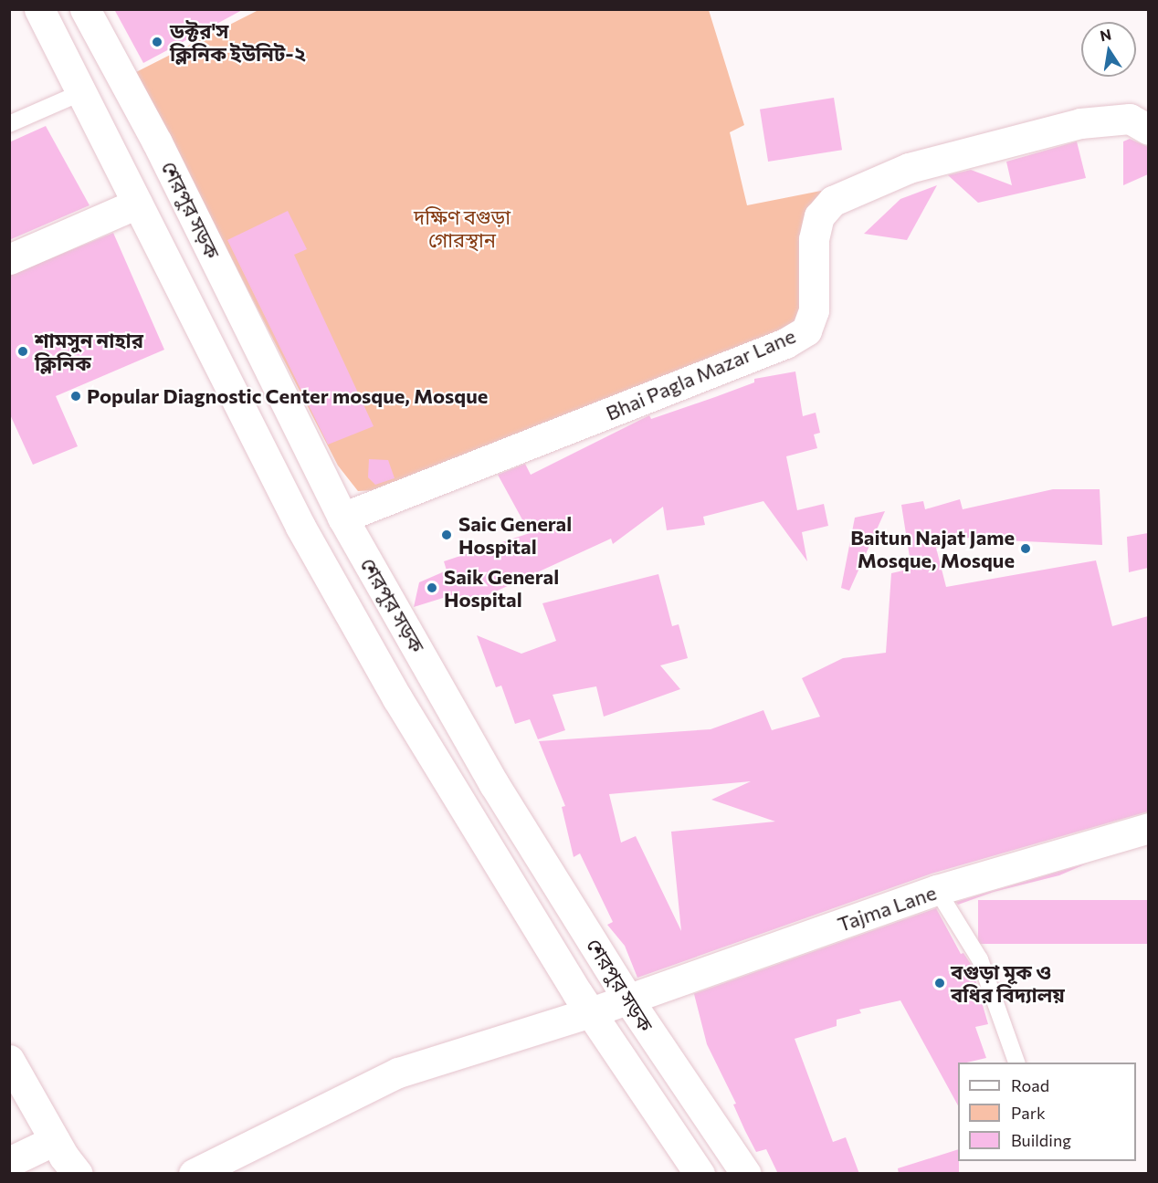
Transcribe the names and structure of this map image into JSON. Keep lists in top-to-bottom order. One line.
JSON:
{"streets":{"main road":["শেরপুর সড়ক","Bhai Pagla Mazar Lane","Tajma Lane"]},"crossings":[["শেরপুর সড়ক","Bhai Pagla Mazar Lane"],["শেরপুর সড়ক","Tajma Lane"]],"parks":["দক্ষিণ বগুড়া গোরস্থান"],"places":["ডক্টর'স ক্লিনিক ইউনিট-২","শামসুন নাহার ক্লিনিক","Popular Diagnostic Center mosque, Mosque","Saic General Hospital","Baitun Najat Jame Mosque, Mosque","Saik General Hospital","বগুড়া মূক ও বধির বিদ্যালয়"],"legend":["Road","Park","Building"],"north":"top"}
